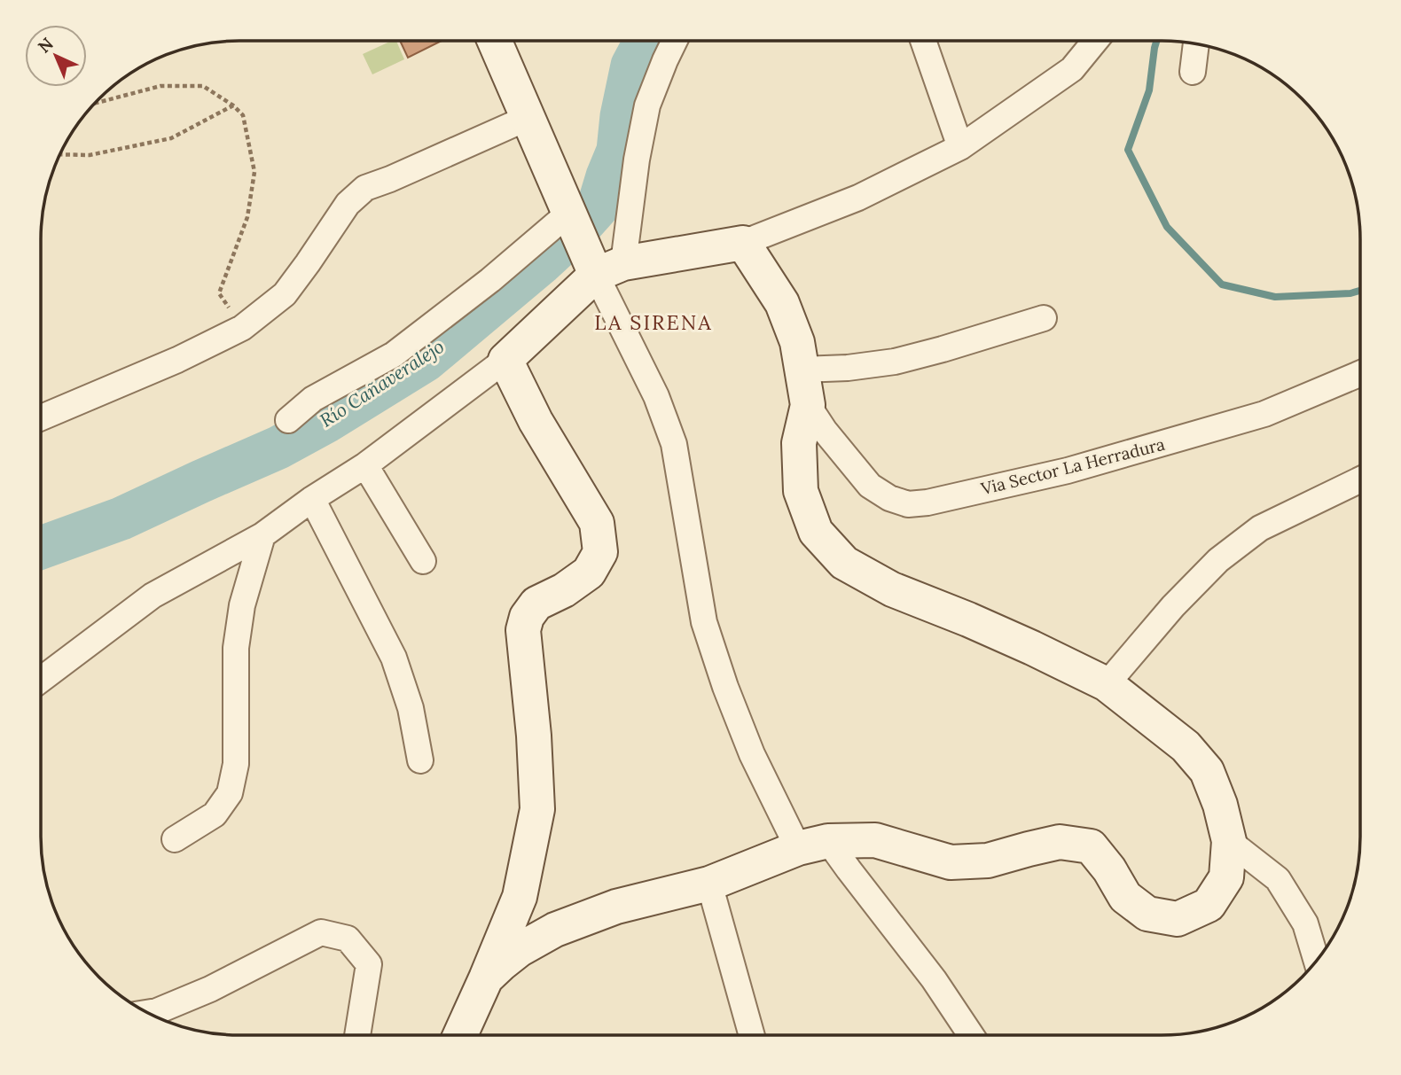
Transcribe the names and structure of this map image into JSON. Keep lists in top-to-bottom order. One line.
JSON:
{"streets":{"street":["Via Sector La Herradura"]},"districts":["LA SIRENA"],"water":["Río Cañaveralejo"],"north":"top left"}
